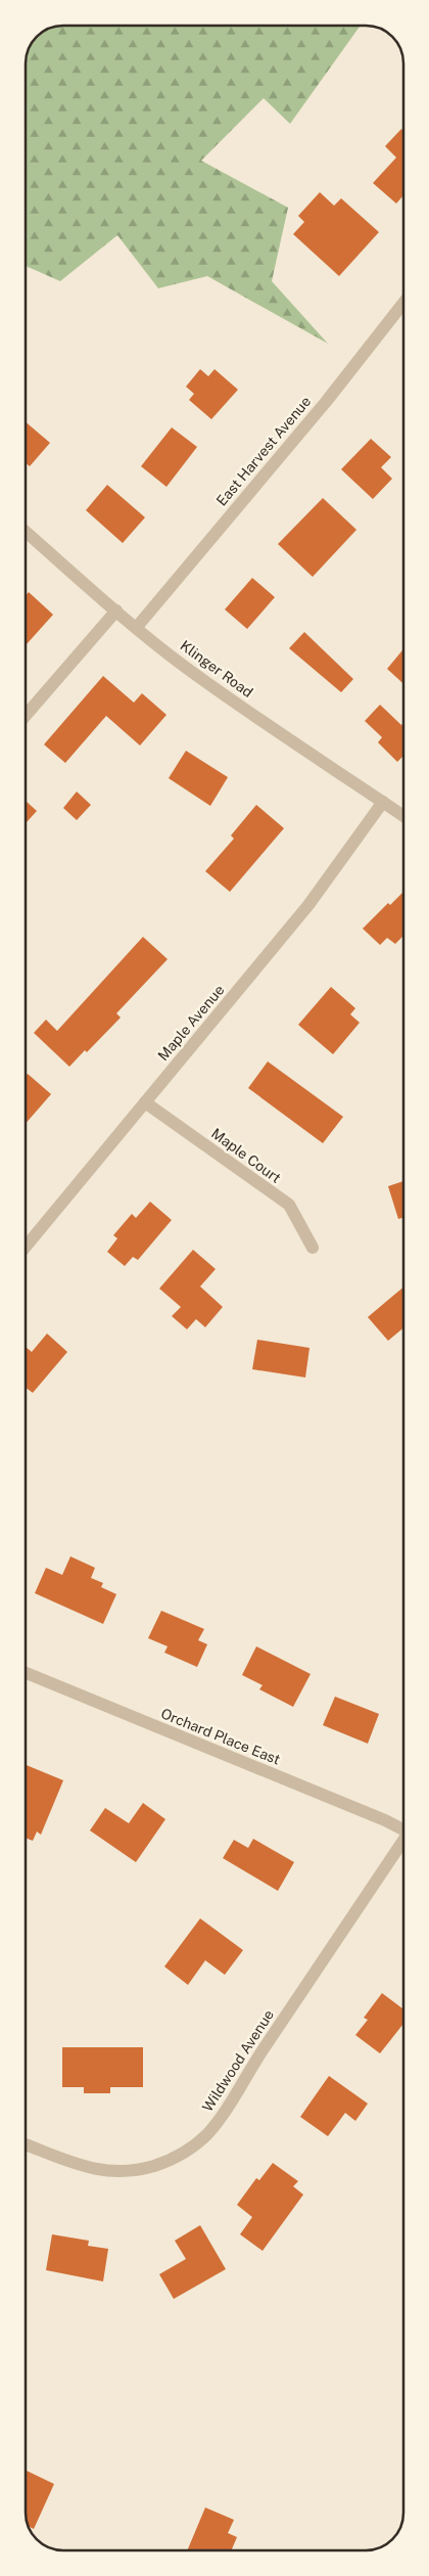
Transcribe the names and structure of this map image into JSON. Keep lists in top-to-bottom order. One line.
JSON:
{"streets":{"street":["East Harvest Avenue","Klinger Road","Maple Avenue","Maple Court","Orchard Place East","Wildwood Avenue"]},"crossings":[["East Harvest Avenue","Klinger Road"],["Klinger Road","Maple Avenue"],["Maple Avenue","Maple Court"]]}
